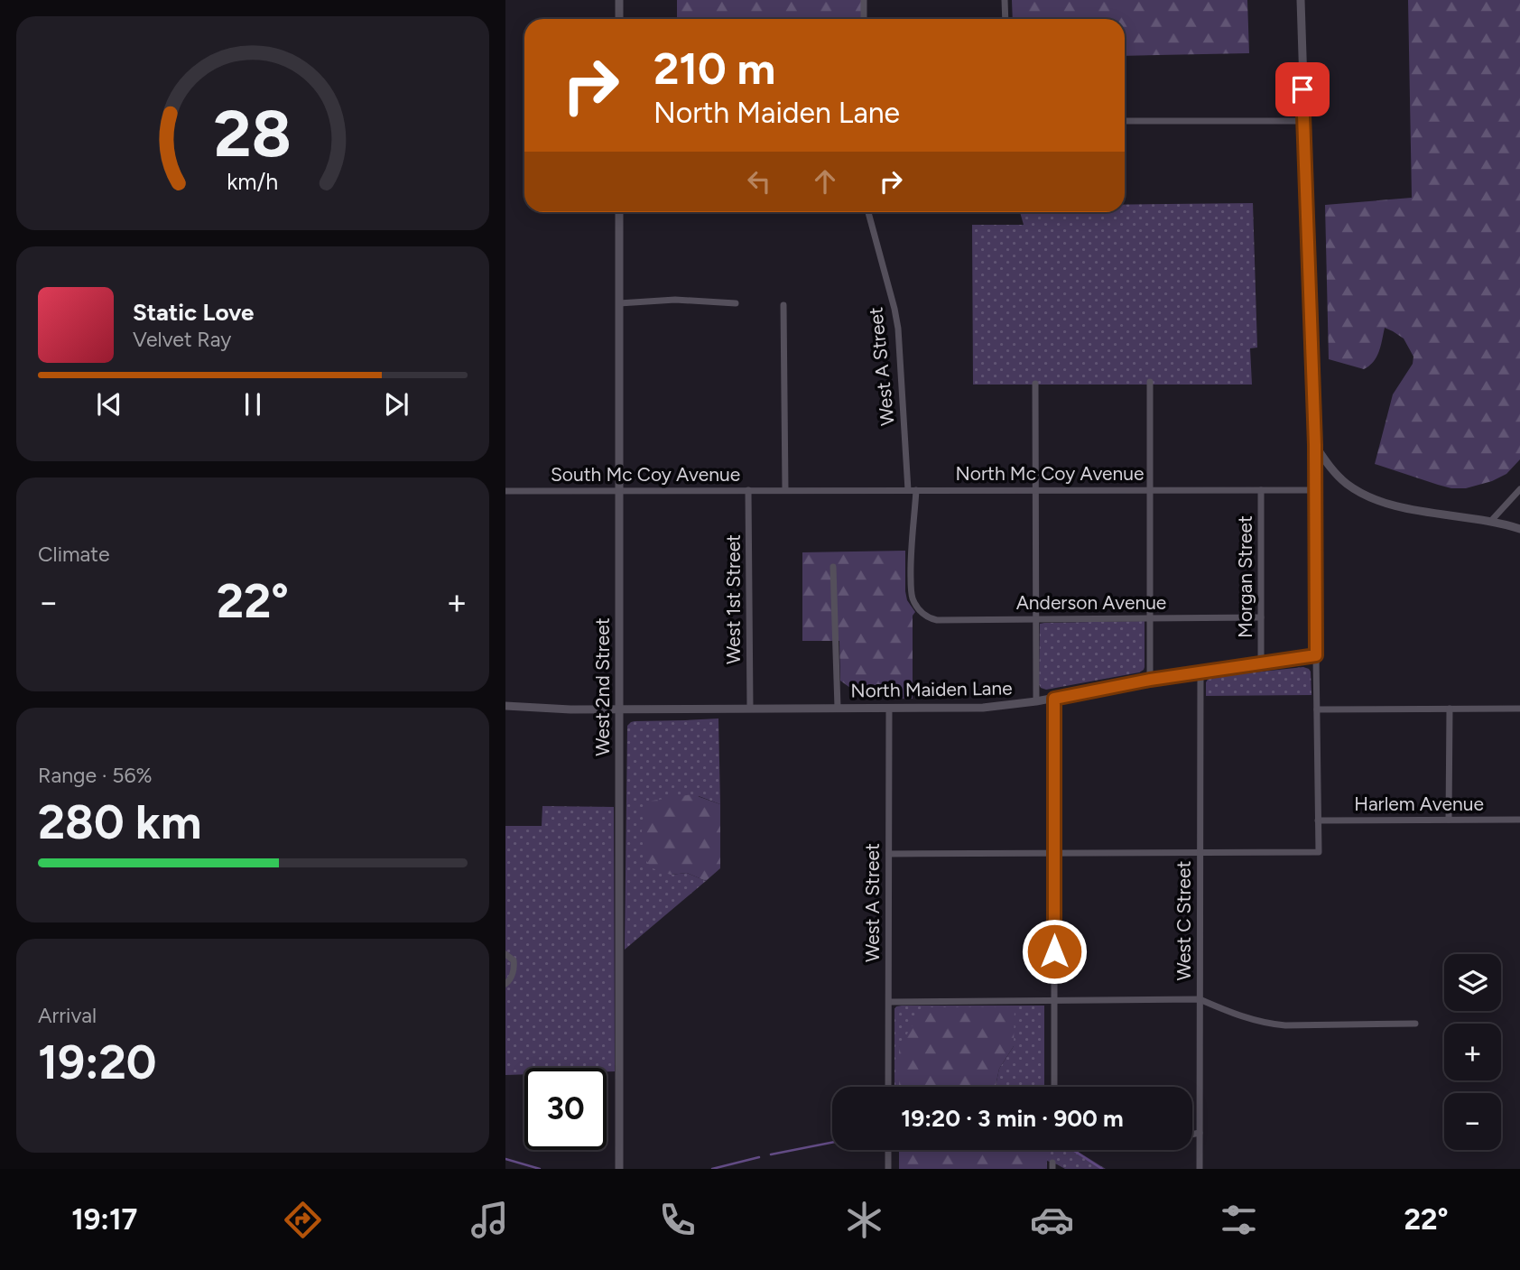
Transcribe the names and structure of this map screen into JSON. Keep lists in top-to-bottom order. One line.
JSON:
{"streets":{"street":["West A Street","North Mc Coy Avenue","South Mc Coy Avenue","Morgan Street","West 1st Street","Anderson Avenue","West 2nd Street","North Maiden Lane","Harlem Avenue","West C Street"]},"crossings":[["West A Street","North Mc Coy Avenue"],["West A Street","North Maiden Lane"],["North Mc Coy Avenue","South Mc Coy Avenue"],["North Mc Coy Avenue","Morgan Street"],["North Mc Coy Avenue","Anderson Avenue"],["South Mc Coy Avenue","West 1st Street"],["South Mc Coy Avenue","West 2nd Street"],["Morgan Street","Anderson Avenue"],["Morgan Street","North Maiden Lane"],["West 1st Street","North Maiden Lane"],["West 2nd Street","North Maiden Lane"],["North Maiden Lane","West C Street"]],"page":{"turn":["210 m","North Maiden Lane"],"song":["Static Love","Velvet Ray"],"tile":["Climate",["Range · 56%","280 km"],["Arrival","19:20"]],"heat":["−","22°","+"],"map_buttons":["+","−"],"limit":"30","trip":"19:20 · 3 min · 900 m","tabs":["19:17","22°"],"gauge":["28","km/h"]}}
